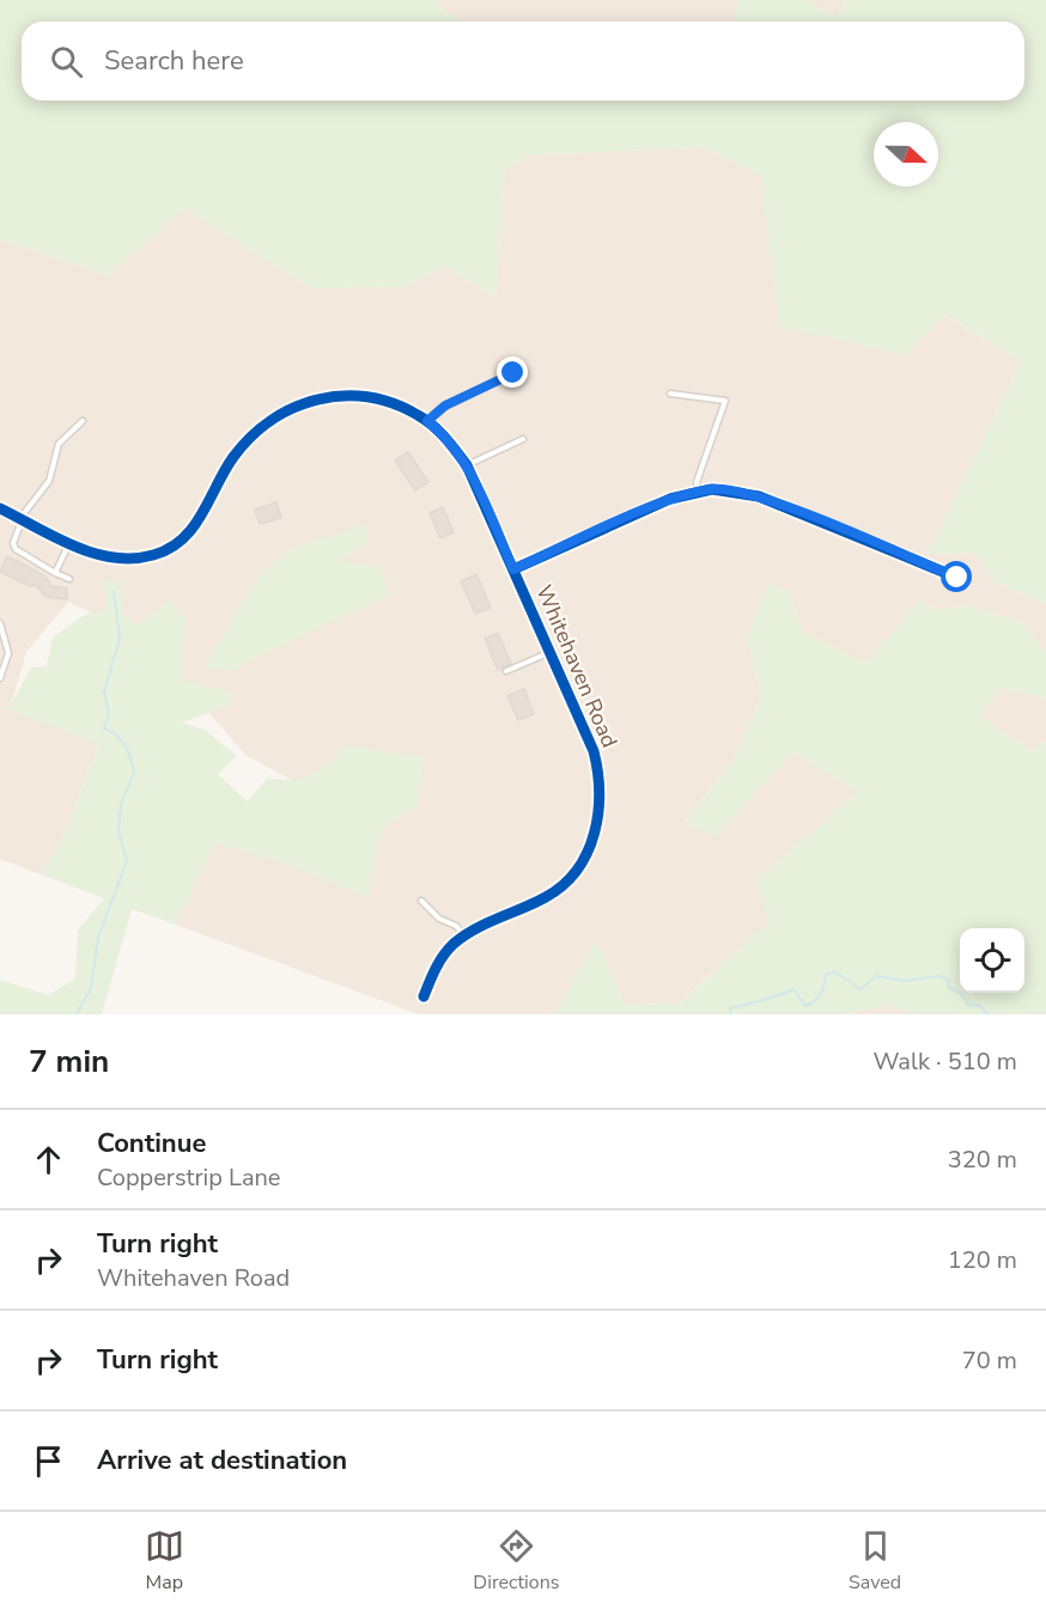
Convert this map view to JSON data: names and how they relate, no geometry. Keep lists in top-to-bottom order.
{
  "streets": {
    "street": ["Whitehaven Road"]
  },
  "north": "right",
  "page": {
    "search": "Search here",
    "heading": ["7 min", "Walk · 510 m"],
    "list": [
      ["Continue", "Copperstrip Lane", "320 m"],
      ["Turn right", "Whitehaven Road", "120 m"],
      ["Turn right", "70 m"],
      "Arrive at destination"
    ],
    "nav": ["Map", "Directions", "Saved"]
  }
}
